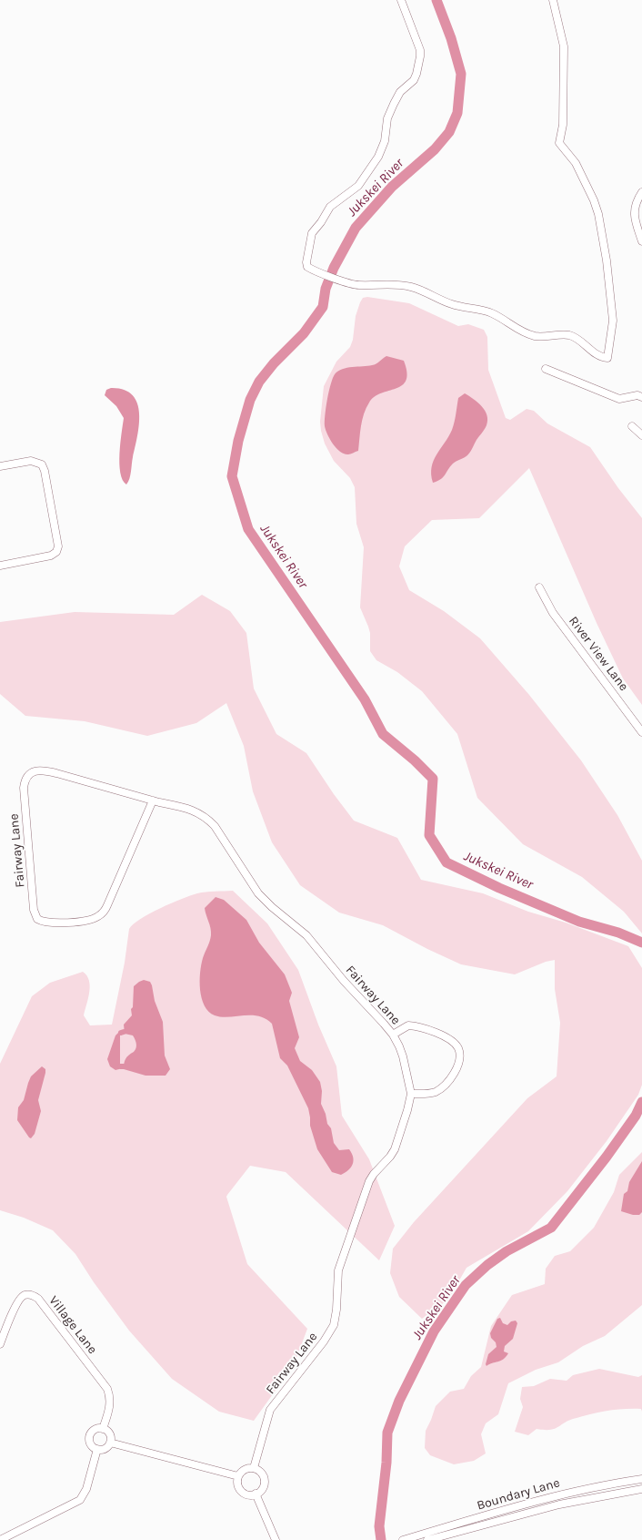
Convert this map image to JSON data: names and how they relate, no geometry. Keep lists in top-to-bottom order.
{
  "streets": {
    "street": [
      "River View Lane",
      "Fairway Lane",
      "Village Lane",
      "Boundary Lane"
    ]
  },
  "water": ["Jukskei River"]
}
